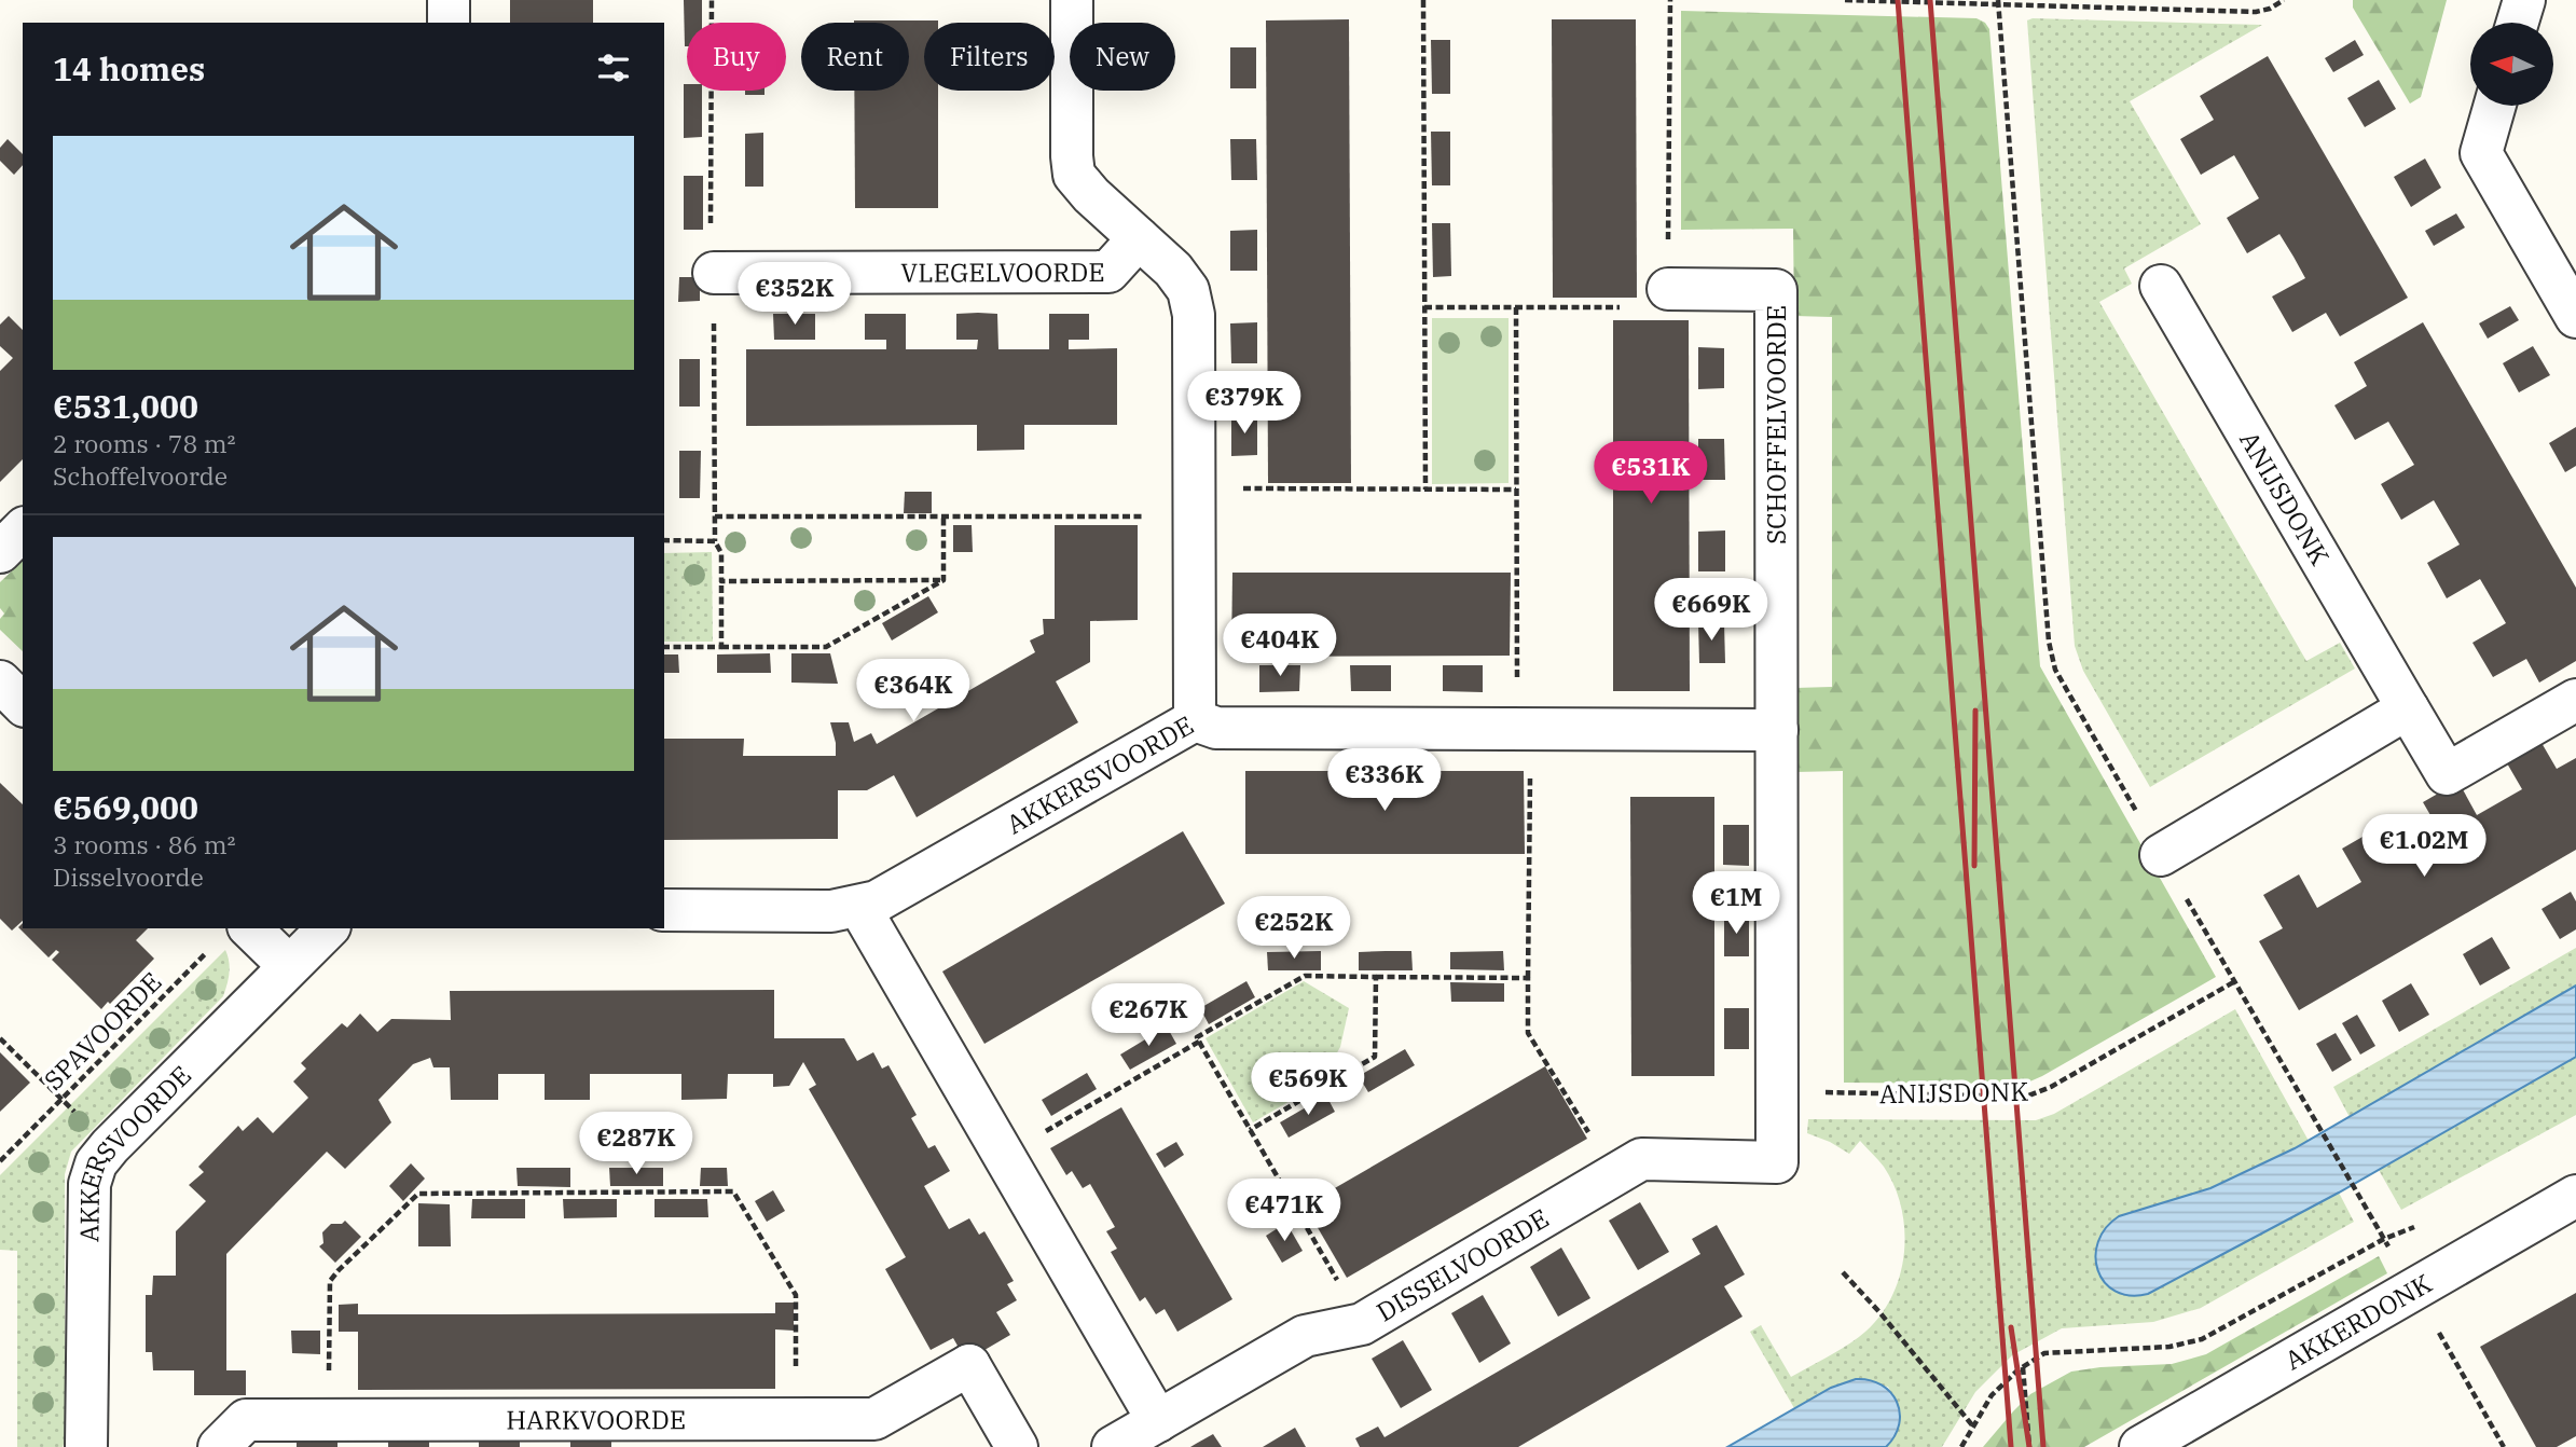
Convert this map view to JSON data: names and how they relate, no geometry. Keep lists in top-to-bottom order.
{
  "streets": {
    "street": [
      "VLEGELVOORDE",
      "SCHOFFELVOORDE",
      "ANIJSDONK",
      "AKKERSVOORDE",
      "DISSELVOORDE",
      "AKKERDONK",
      "HARKVOORDE"
    ],
    "path": ["SPAVOORDE"]
  },
  "crossings": [
    ["VLEGELVOORDE", "AKKERSVOORDE"],
    ["SCHOFFELVOORDE", "ANIJSDONK"],
    ["SCHOFFELVOORDE", "DISSELVOORDE"]
  ],
  "north": "left",
  "page": {
    "chip": [
      "Buy",
      "Rent",
      "Filters",
      "New"
    ],
    "heading": "14 homes",
    "list": [
      {
        "name": "€531,000",
        "note": "2 rooms · 78 m² · Schoffelvoorde"
      },
      {
        "name": "€569,000",
        "note": "3 rooms · 86 m² · Disselvoorde"
      }
    ],
    "price": [
      "€352K",
      "€379K",
      "€531K",
      "€669K",
      "€404K",
      "€364K",
      "€336K",
      "€1.02M",
      "€1M",
      "€252K",
      "€267K",
      "€569K",
      "€287K",
      "€471K"
    ]
  }
}
